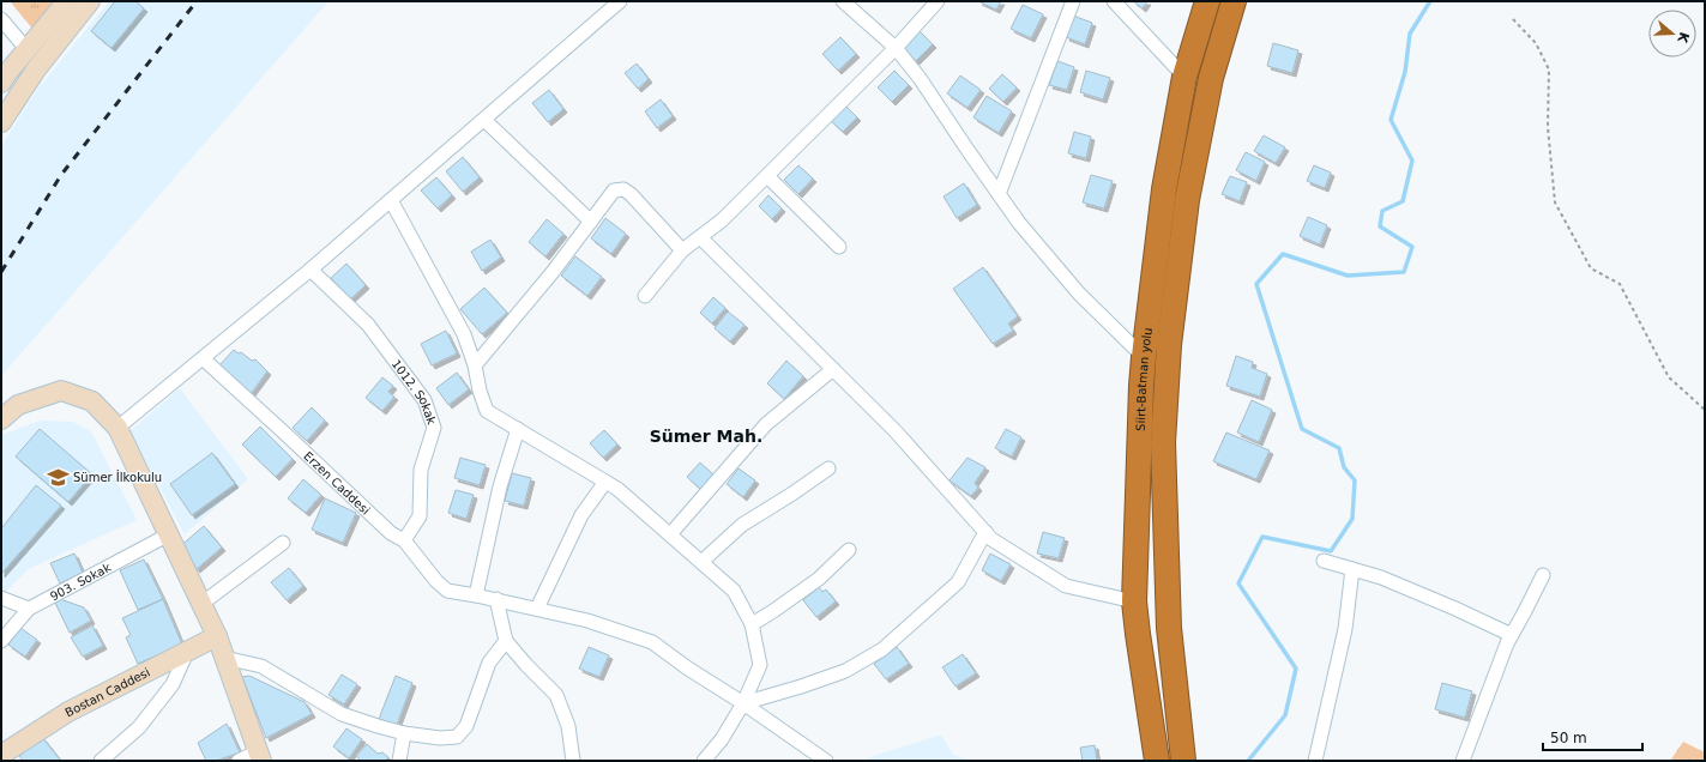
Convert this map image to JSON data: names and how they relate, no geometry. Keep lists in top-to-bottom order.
{
  "streets": {
    "highway": ["Siirt-Batman yolu"],
    "main road": ["Bostan Caddesi"],
    "street": ["1012. Sokak", "Erzen Caddesi", "903. Sokak"]
  },
  "crossings": [
    ["1012. Sokak", "Erzen Caddesi"]
  ],
  "districts": ["Sümer Mah."],
  "places": {
    "school or university": ["Sümer İlkokulu"]
  },
  "scale_bar": "50 m",
  "north": "right"
}
